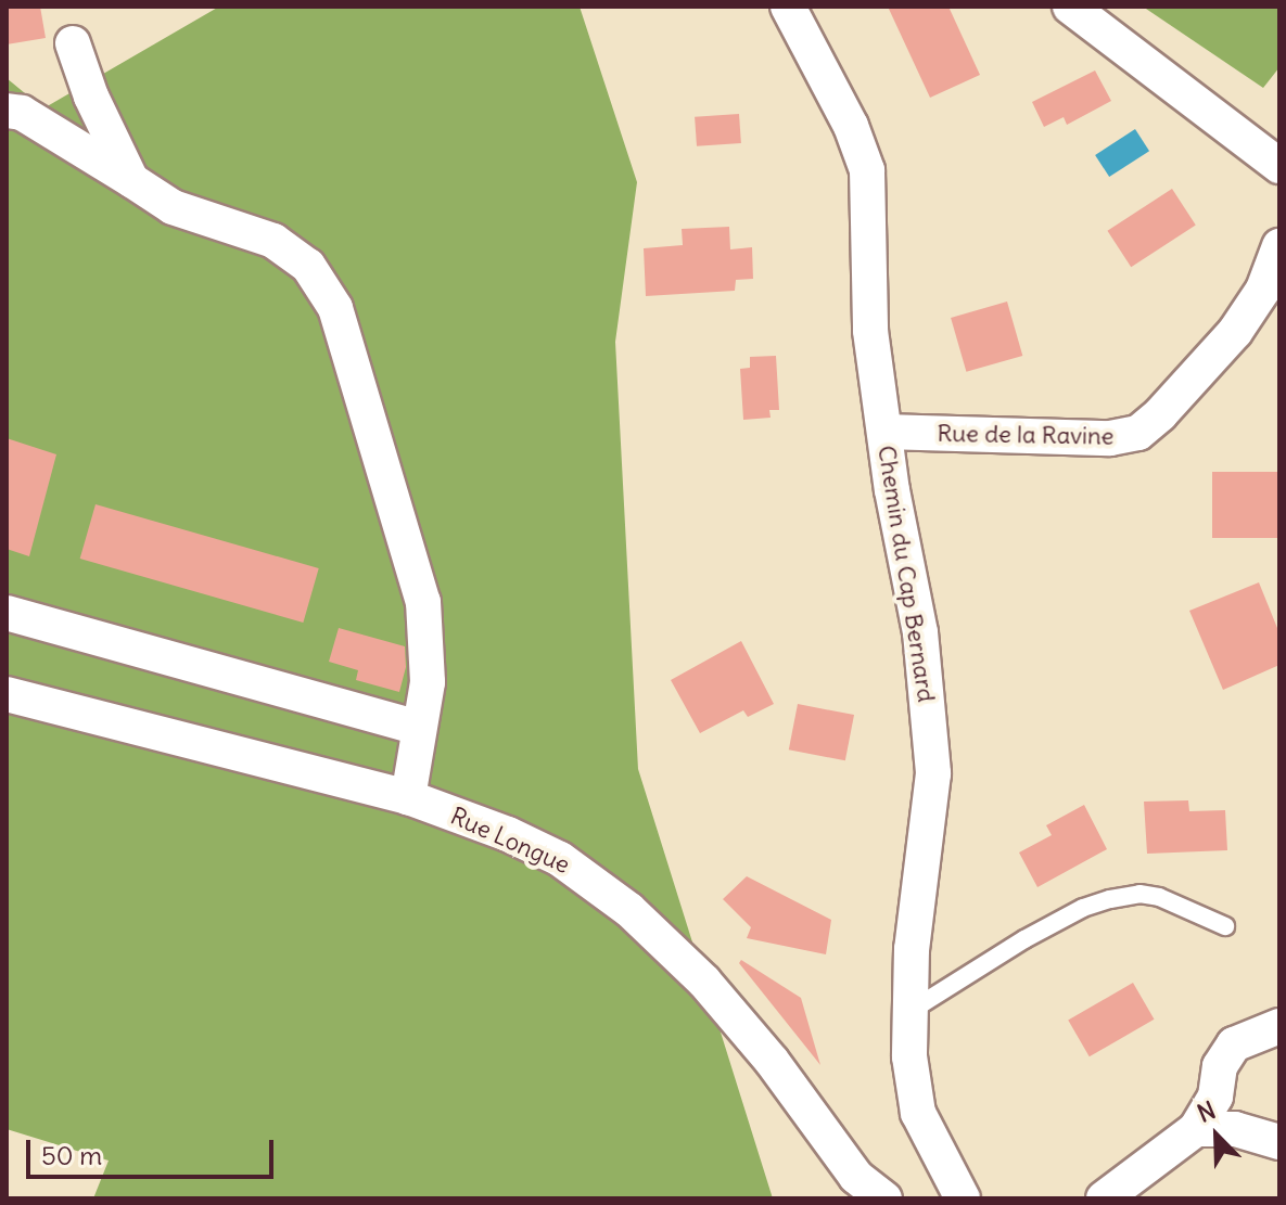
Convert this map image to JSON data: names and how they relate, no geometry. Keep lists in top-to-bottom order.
{
  "streets": {
    "street": ["Rue de la Ravine", "Chemin du Cap Bernard", "Rue Longue"]
  },
  "crossings": [
    ["Rue de la Ravine", "Chemin du Cap Bernard"]
  ],
  "scale_bar": "50 m",
  "north": "top left"
}
